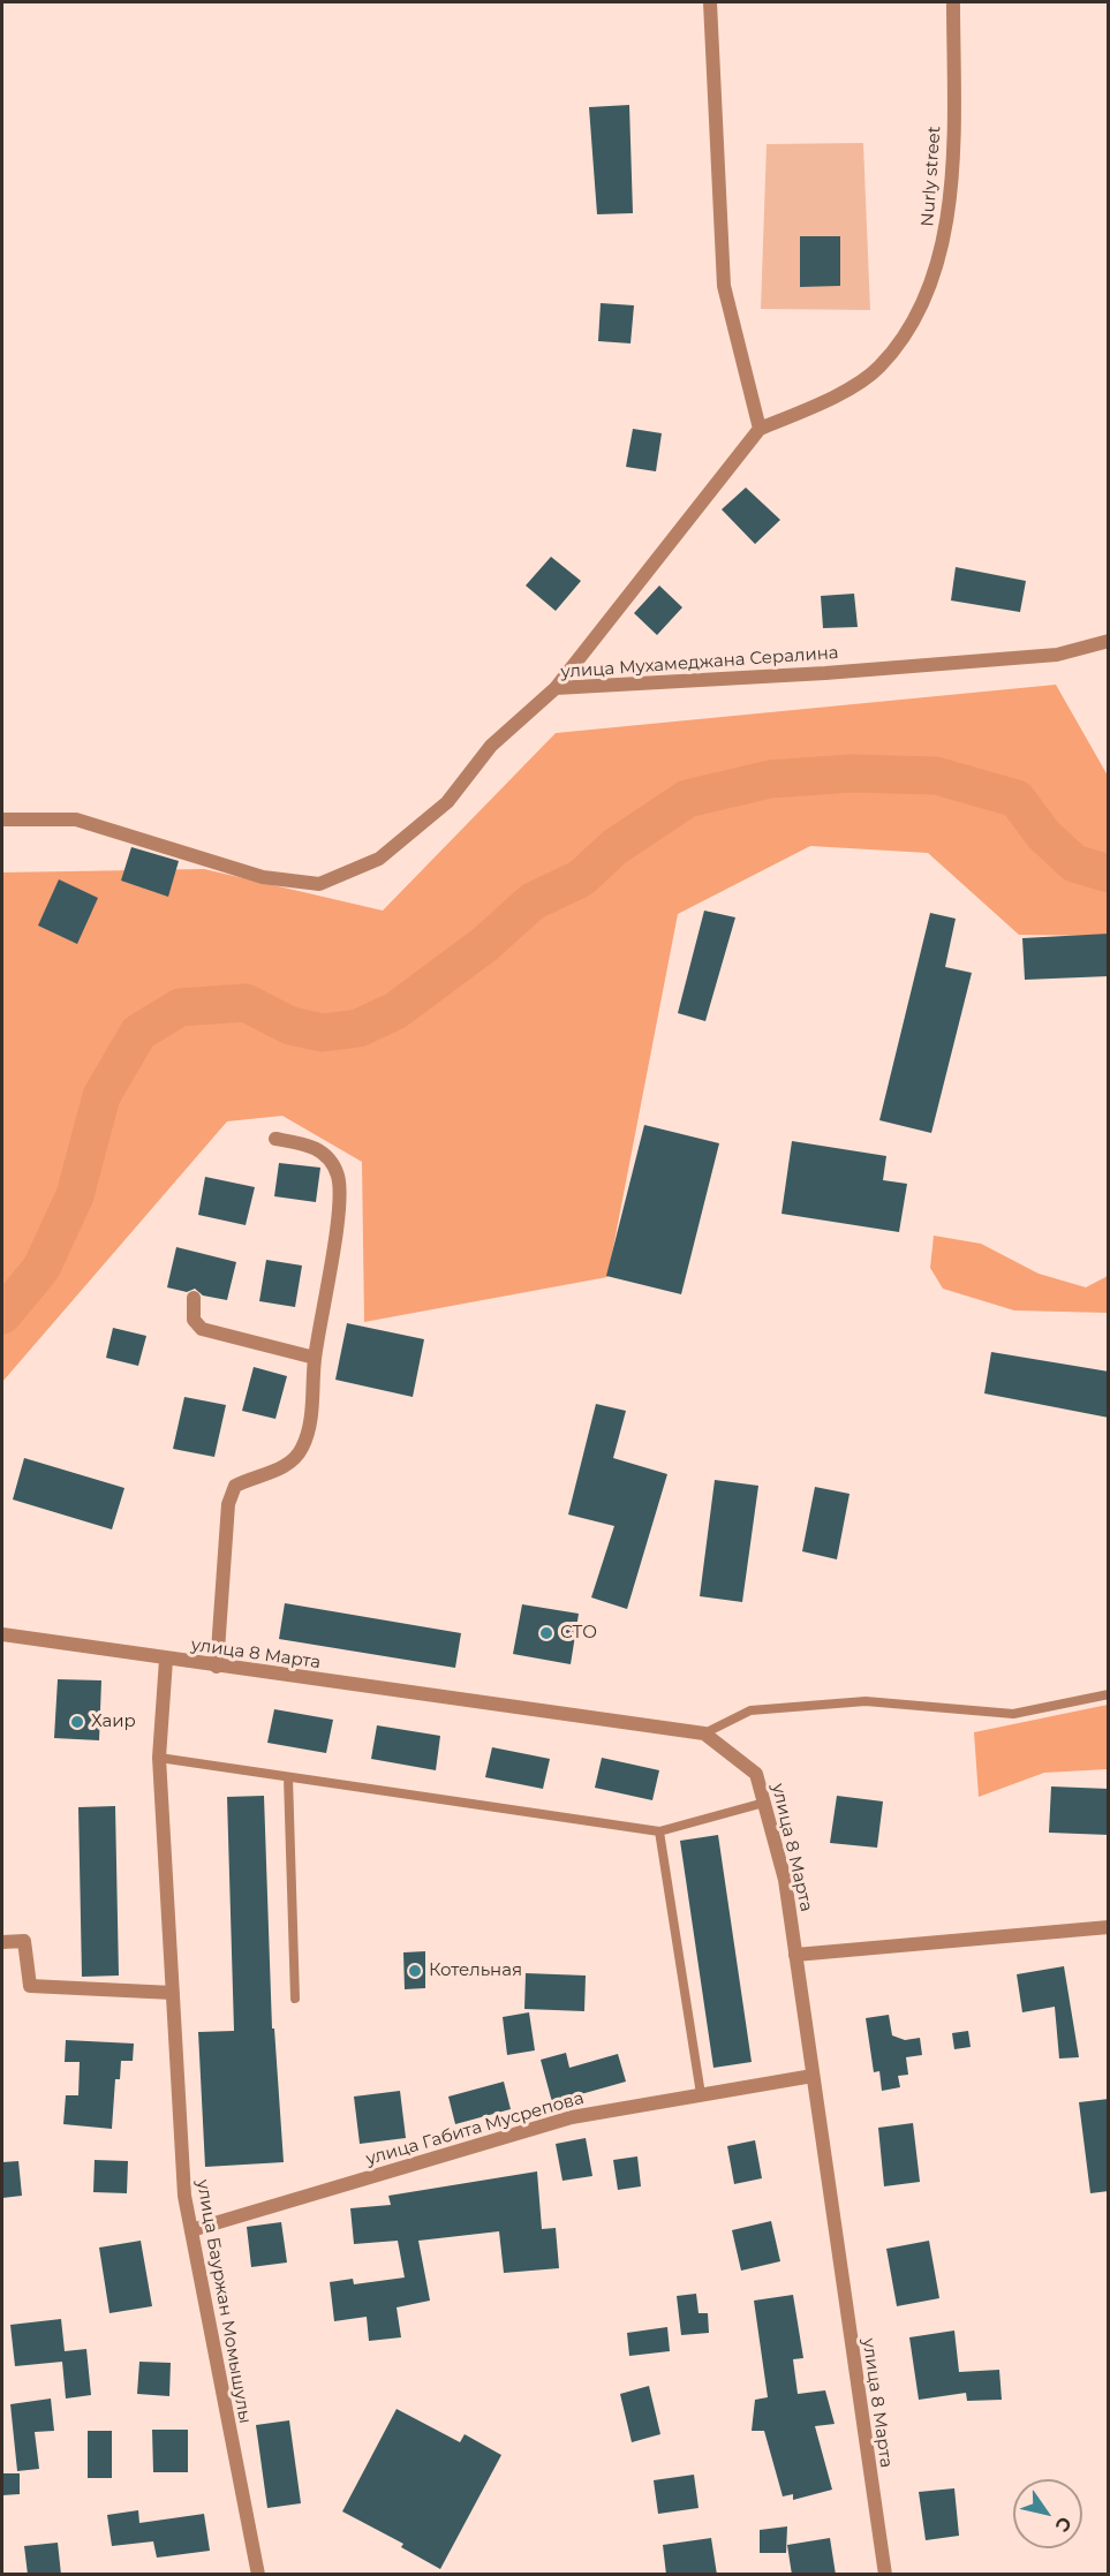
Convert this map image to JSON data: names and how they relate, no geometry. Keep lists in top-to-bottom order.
{
  "streets": {
    "street": [
      "Nurly street",
      "улица Мухамеджана Сералина",
      "улица 8 Марта",
      "улица Габита Мусрепова",
      "улица Бауржан Момышулы"
    ]
  },
  "crossings": [
    ["Nurly street", "улица Мухамеджана Сералина"],
    ["улица 8 Марта", "улица Габита Мусрепова"],
    ["улица 8 Марта", "улица Бауржан Момышулы"],
    ["улица Габита Мусрепова", "улица Бауржан Момышулы"]
  ],
  "places": ["СТО", "Хаир", "Котельная"],
  "north": "bottom right"
}
